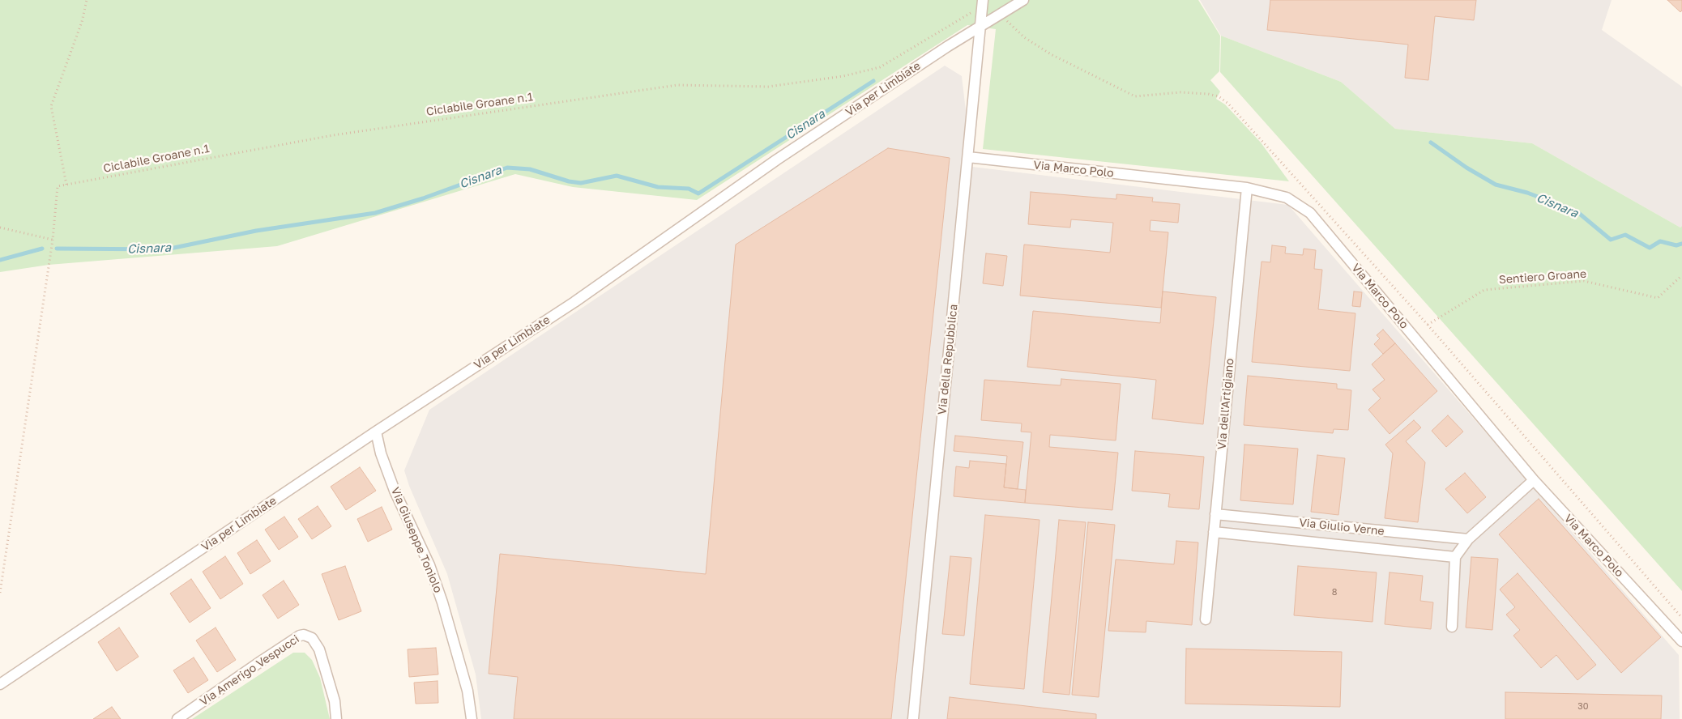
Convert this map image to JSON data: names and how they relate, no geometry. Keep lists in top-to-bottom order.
{
  "streets": {
    "street": [
      "Via per Limbiate",
      "Via Marco Polo",
      "Via della Repubblica",
      "Via dell'Artigiano",
      "Via Giulio Verne",
      "Via Giuseppe Toniolo",
      "Via Amerigo Vespucci"
    ],
    "path": ["Ciclabile Groane n.1", "Sentiero Groane"]
  },
  "crossings": [
    ["Via per Limbiate", "Via della Repubblica"],
    ["Via per Limbiate", "Via Giuseppe Toniolo"],
    ["Ciclabile Groane n.1", "Via della Repubblica"],
    ["Via Marco Polo", "Via della Repubblica"],
    ["Via Marco Polo", "Via dell'Artigiano"],
    ["Via dell'Artigiano", "Via Giulio Verne"]
  ],
  "water": ["Cisnara"],
  "house_numbers": ["8", "30"]
}
